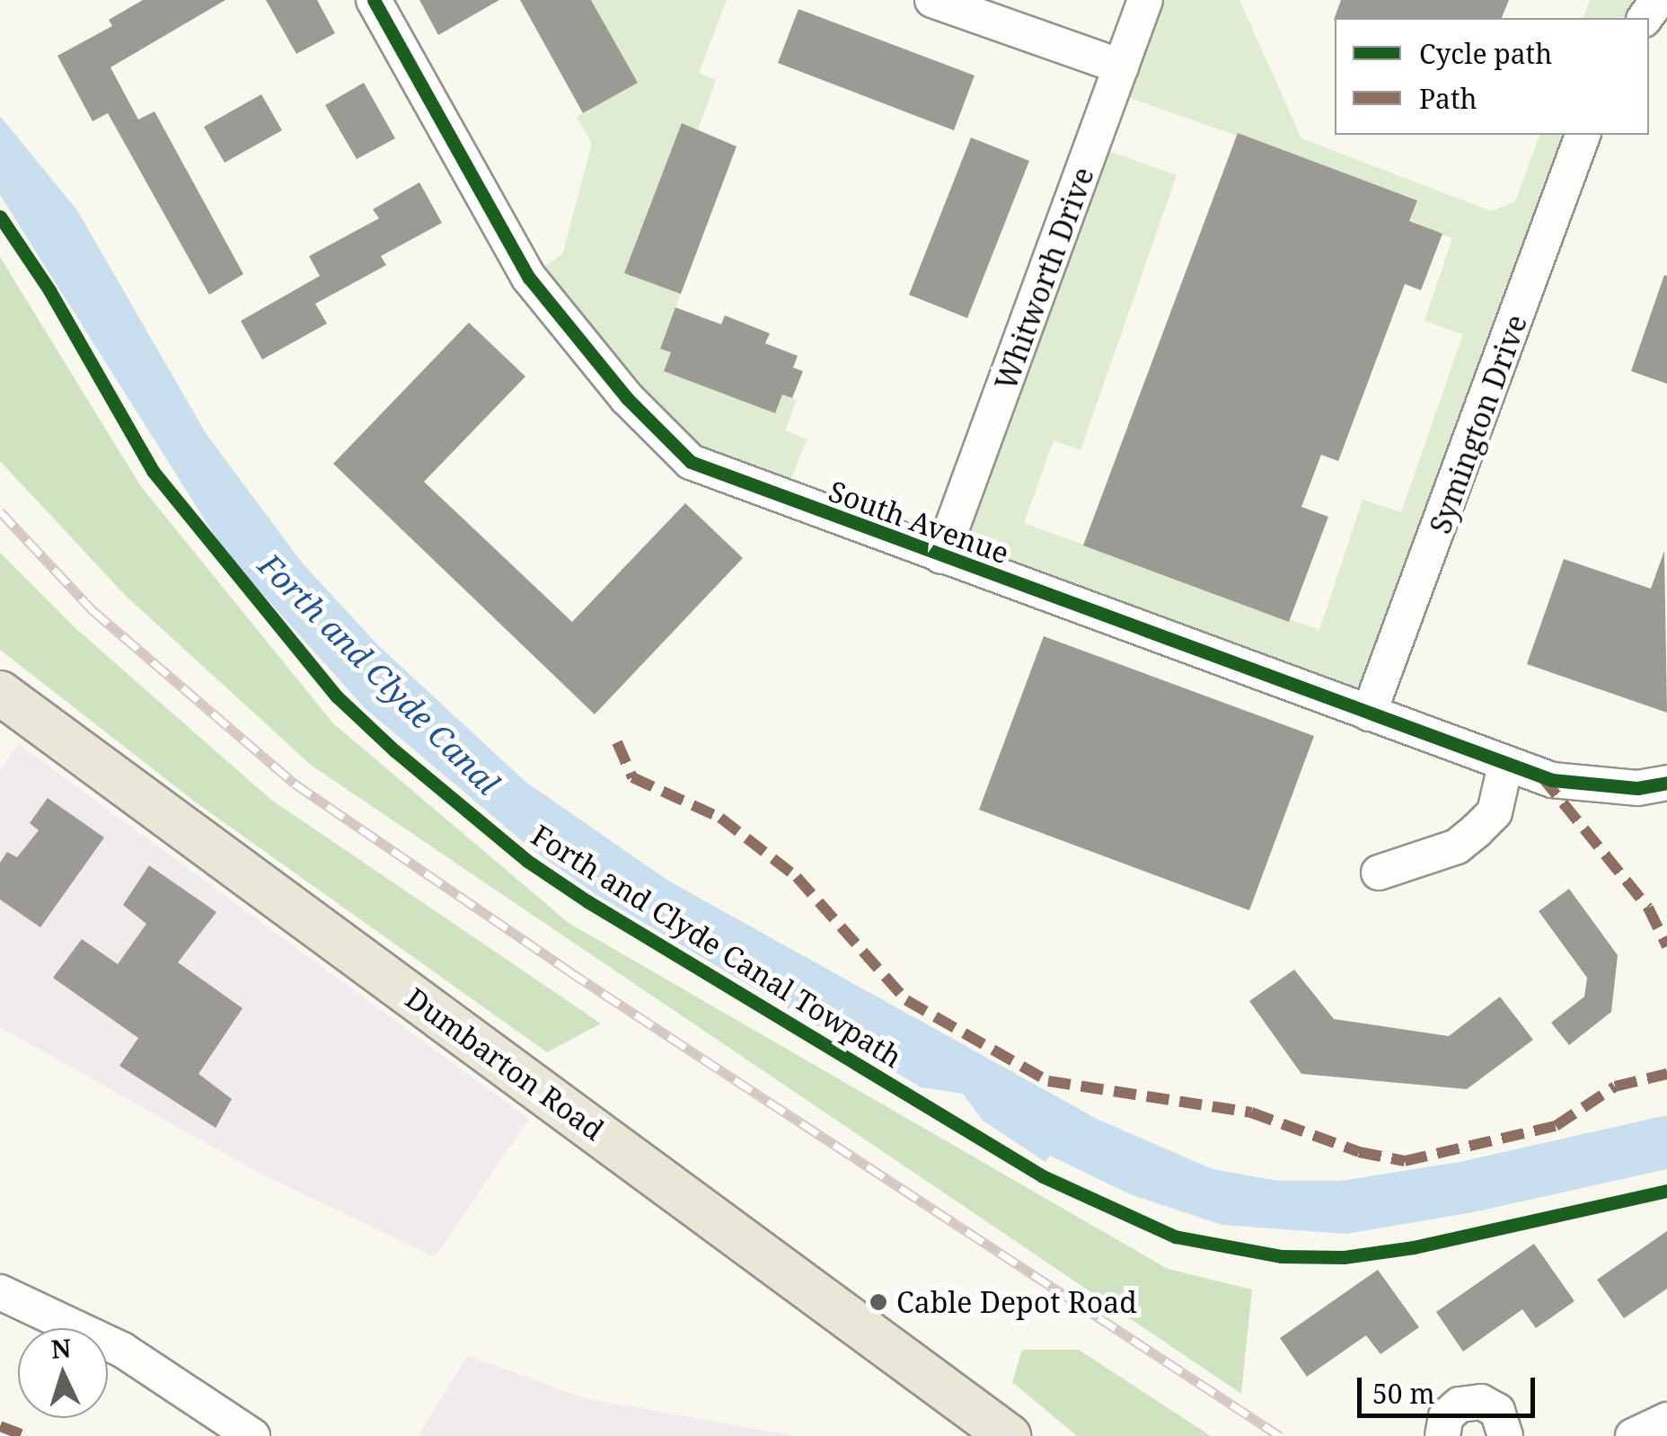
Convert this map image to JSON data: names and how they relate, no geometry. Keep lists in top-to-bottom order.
{
  "streets": {
    "main road": ["Dumbarton Road"],
    "street": ["Whitworth Drive", "Symington Drive", "South Avenue"],
    "cycle path": ["Forth and Clyde Canal Towpath"]
  },
  "crossings": [
    ["Whitworth Drive", "South Avenue"],
    ["Symington Drive", "South Avenue"]
  ],
  "water": ["Forth and Clyde Canal"],
  "places": ["Cable Depot Road"],
  "legend": ["Cycle path", "Path"],
  "scale_bar": "50 m",
  "north": "top"
}
